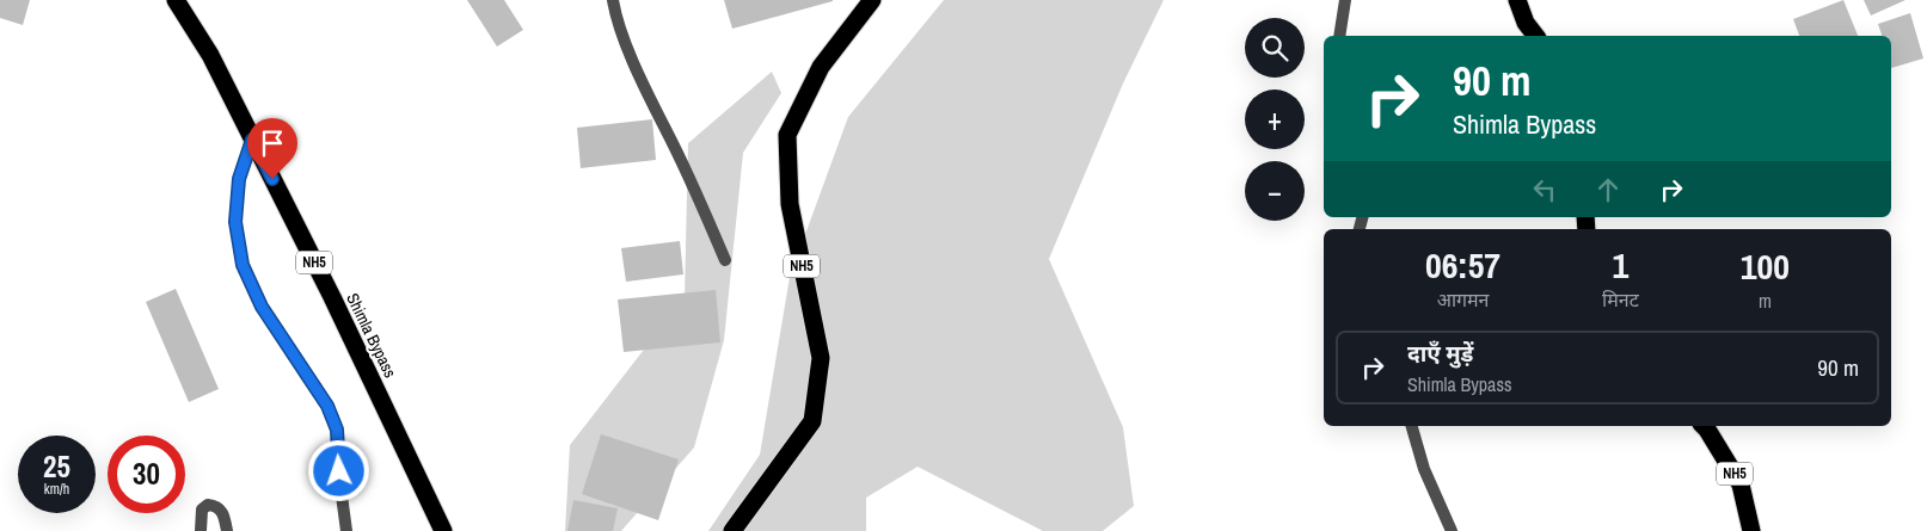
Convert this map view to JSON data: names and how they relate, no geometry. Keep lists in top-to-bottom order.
{
  "streets": {
    "highway": ["NH5", "Shimla Bypass"]
  },
  "page": {
    "map_buttons": ["+", "−"],
    "turn": ["90 m", "Shimla Bypass"],
    "eta": [
      "06:57",
      "आगमन",
      "1",
      "मिनट",
      "100",
      "m"
    ],
    "list": [
      {
        "name": "दाएँ मुड़ें",
        "note": "Shimla Bypass",
        "value": "90 m"
      }
    ],
    "speed": "25 km/h",
    "limit": "30"
  }
}
